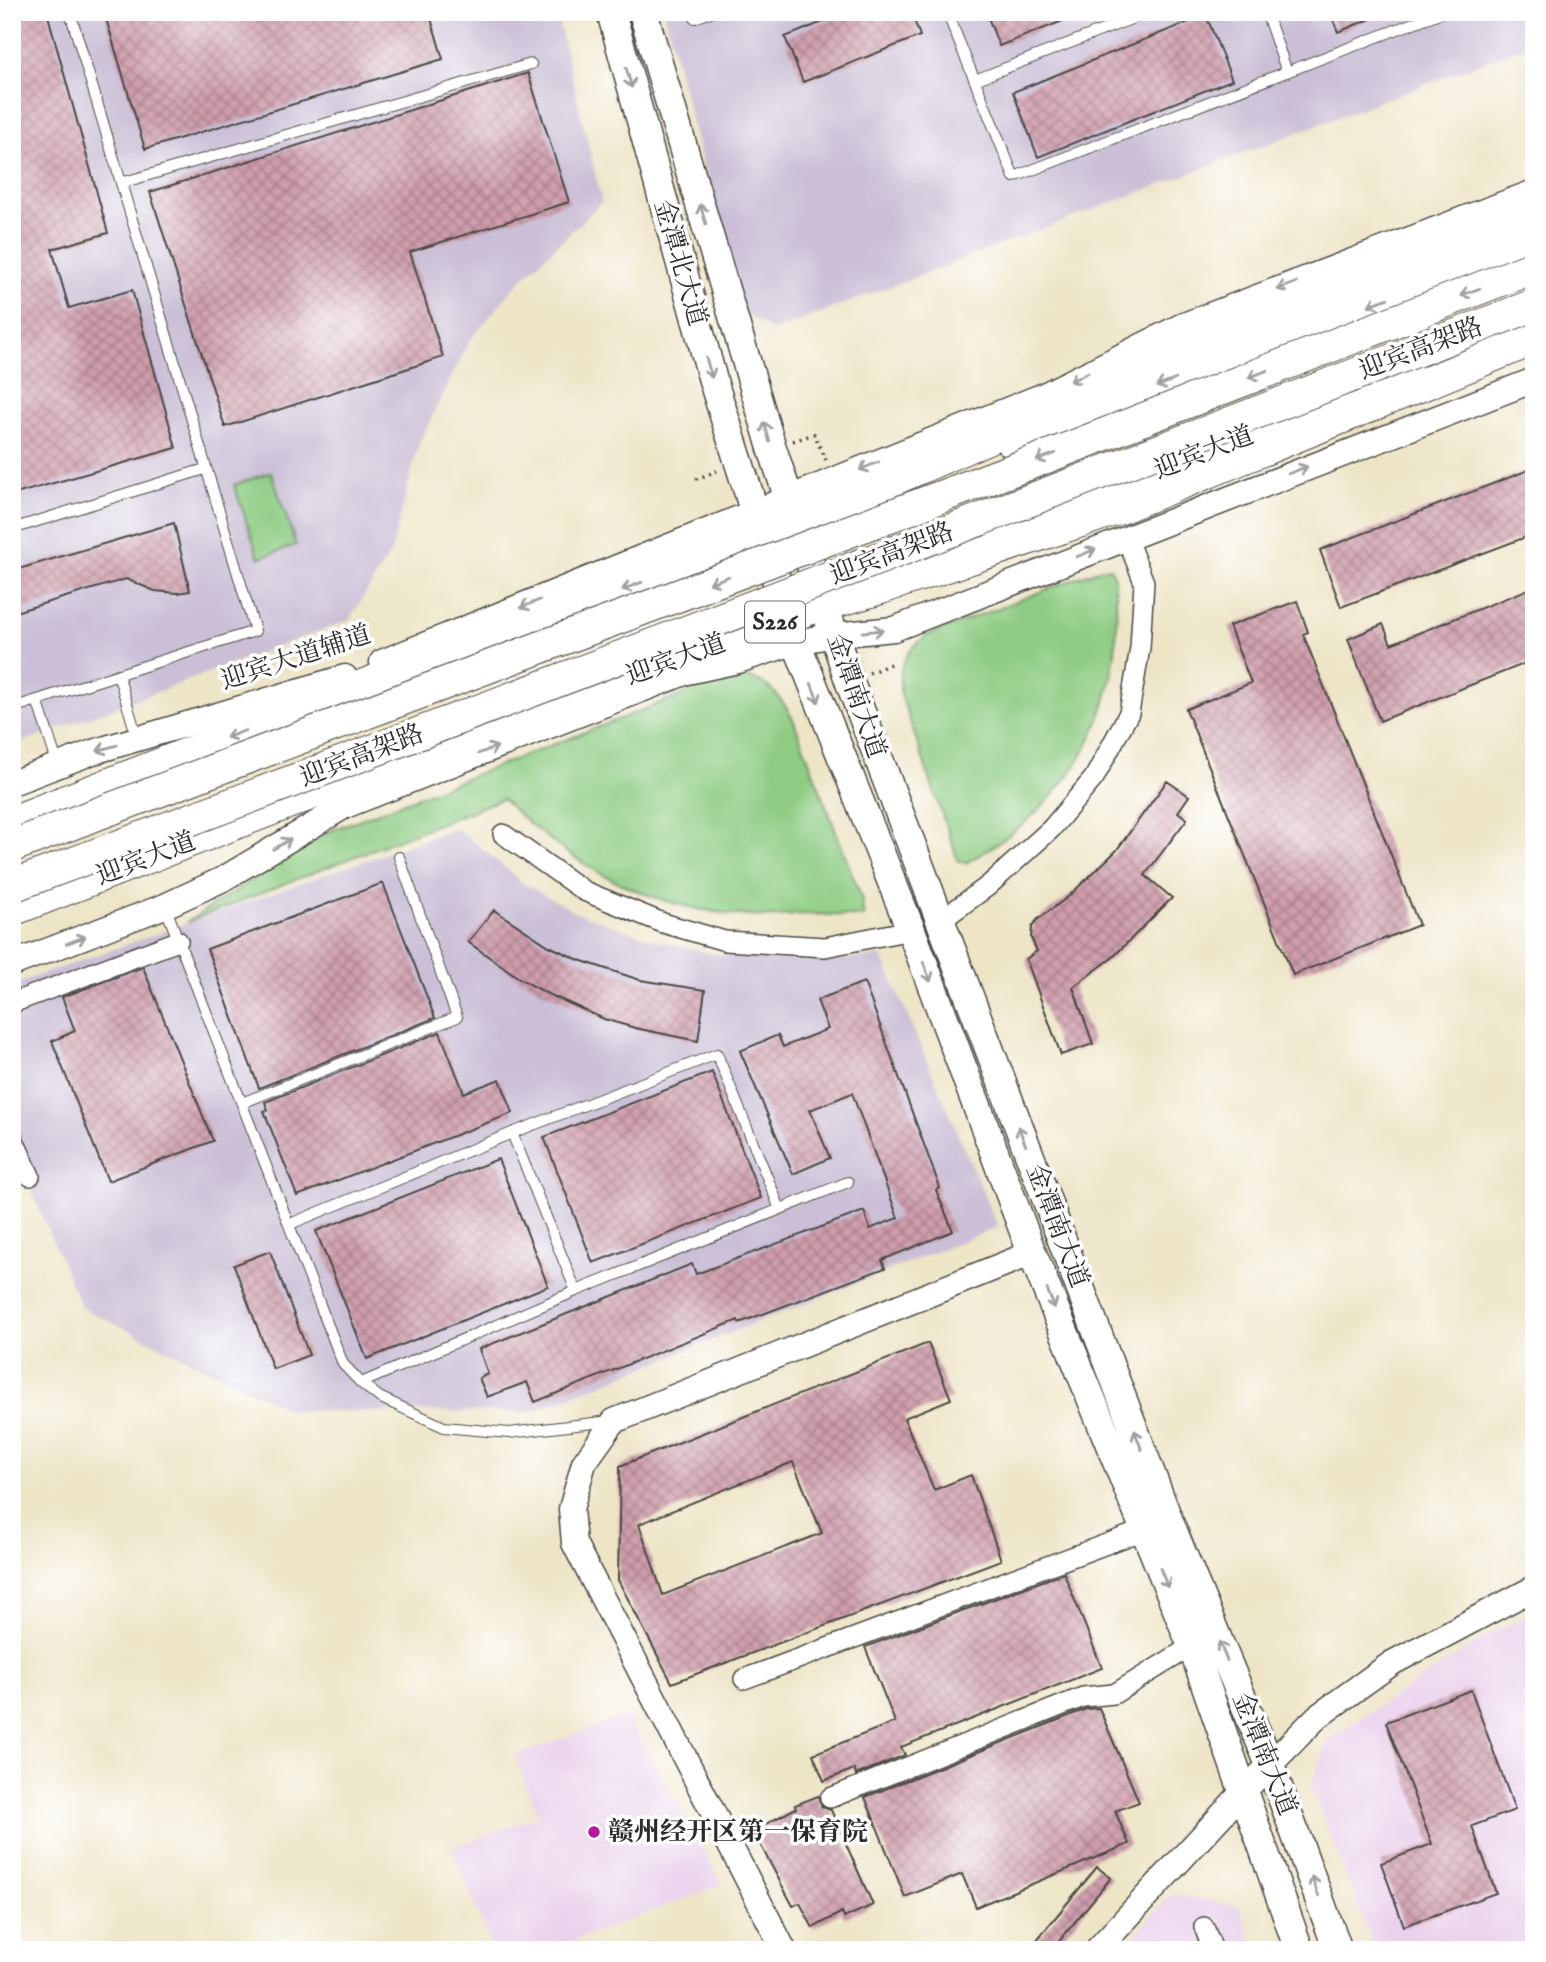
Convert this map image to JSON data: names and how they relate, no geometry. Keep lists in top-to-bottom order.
{
  "streets": {
    "highway": ["迎宾高架路"],
    "main road": [
      "金潭北大道",
      "迎宾大道",
      "S226",
      "金潭南大道"
    ],
    "street": ["迎宾大道辅道"]
  },
  "crossings": [
    ["金潭北大道", "迎宾大道辅道"],
    ["金潭北大道", "金潭南大道"],
    ["迎宾大道", "金潭南大道"],
    ["迎宾大道辅道", "金潭南大道"]
  ],
  "places": ["赣州经开区第一保育院"]
}
